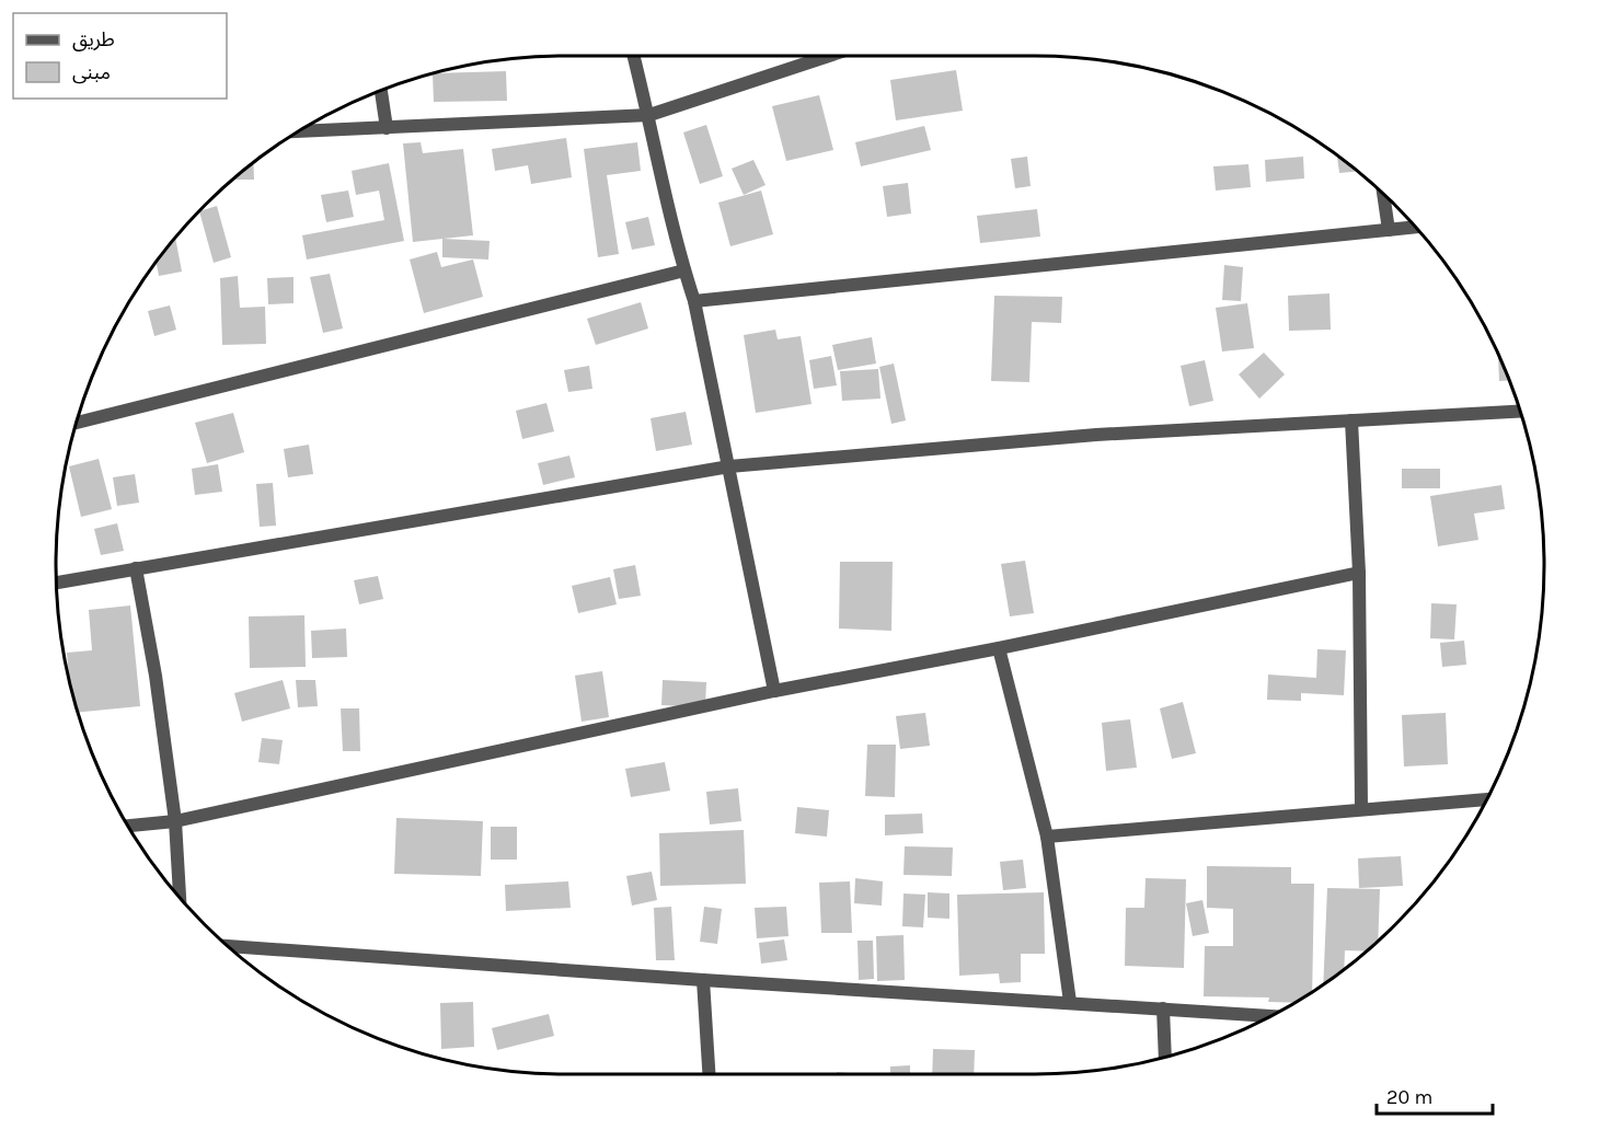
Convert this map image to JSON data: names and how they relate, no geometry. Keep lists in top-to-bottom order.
{
  "legend": ["طريق", "مبنى"],
  "scale_bar": "20 m"
}
